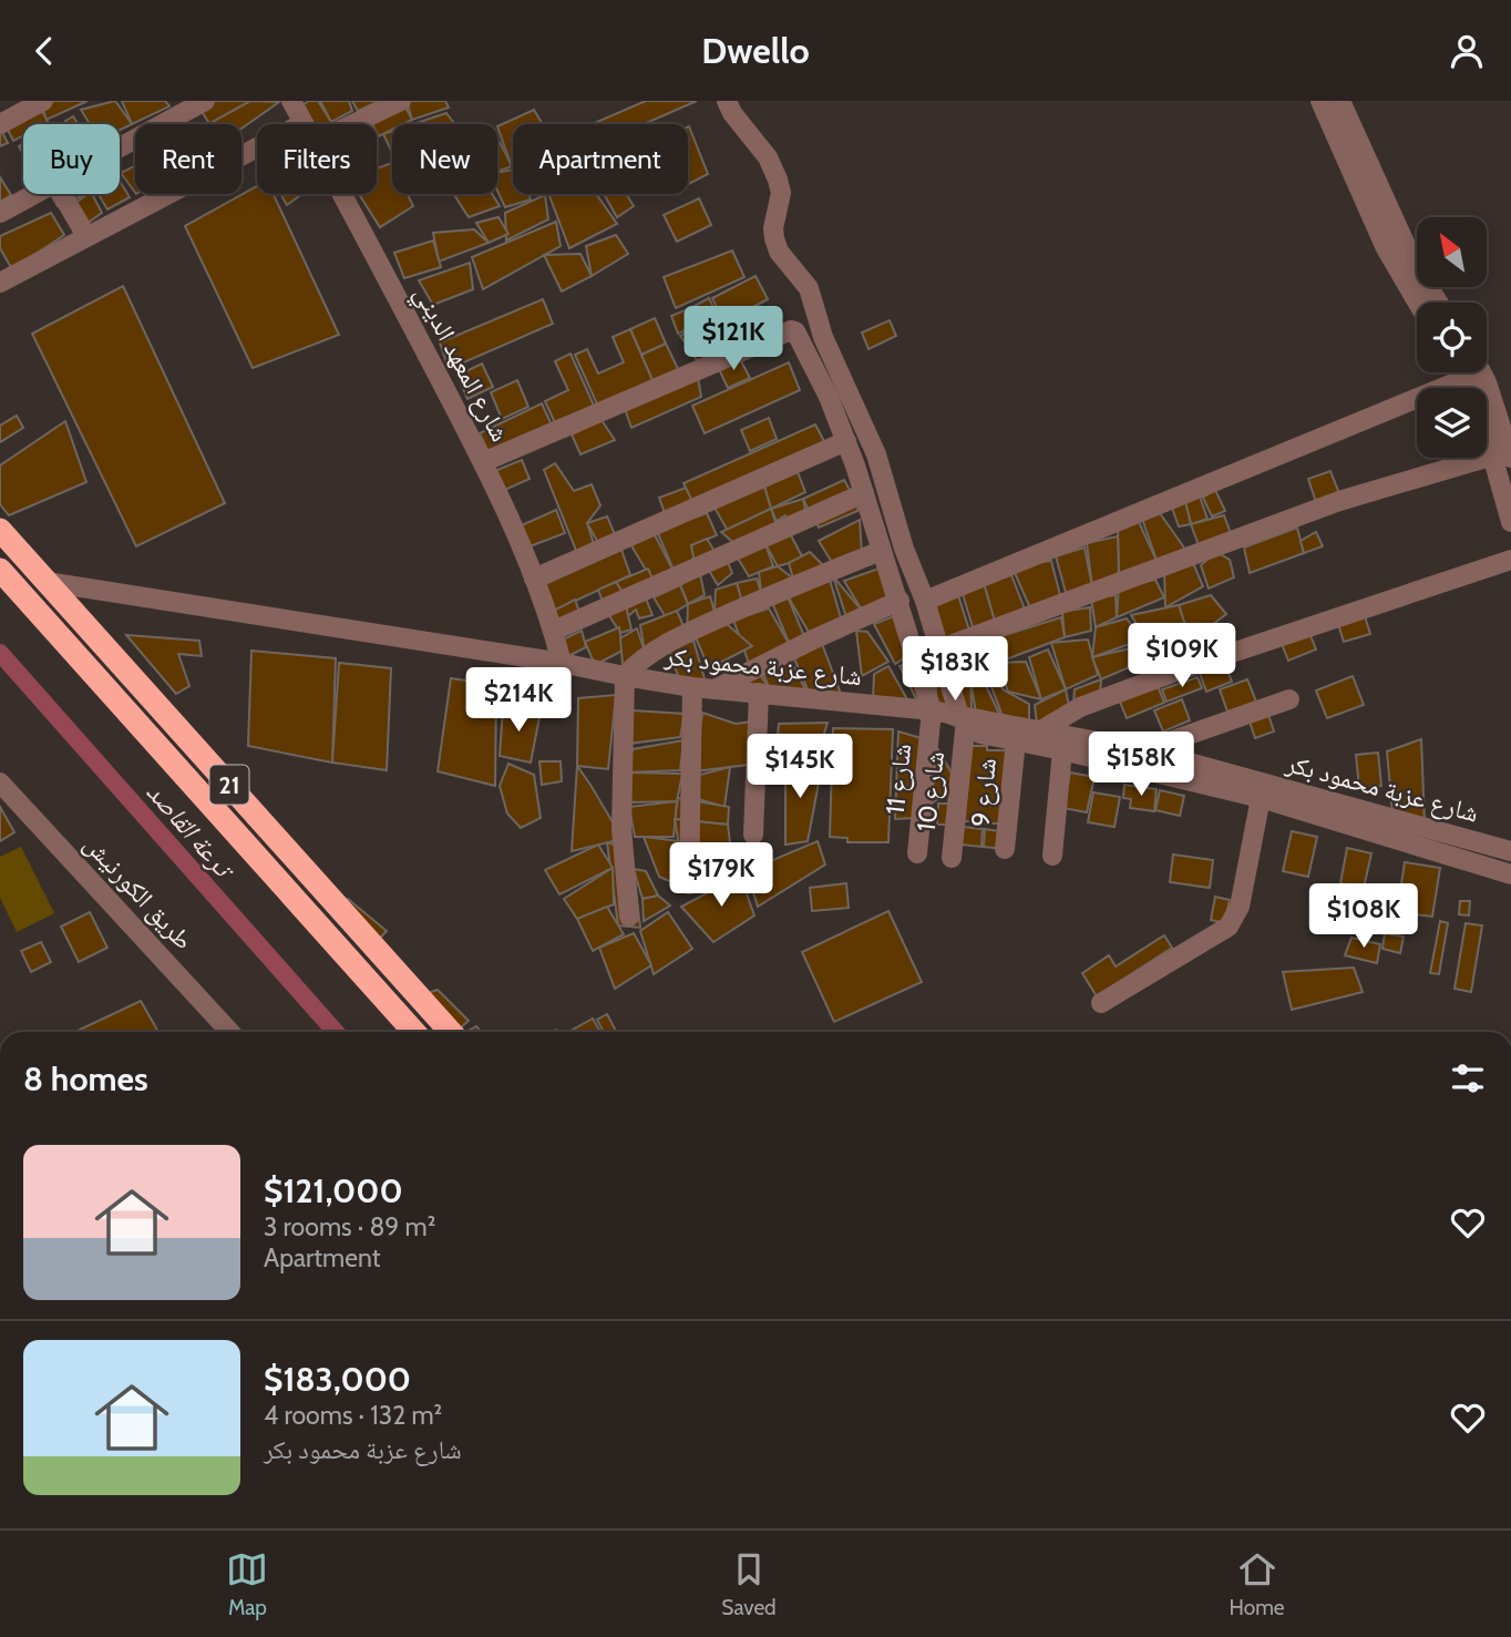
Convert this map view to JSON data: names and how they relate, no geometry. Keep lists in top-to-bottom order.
{
  "streets": {
    "highway": ["21"],
    "street": [
      "شارع المعهد الديني",
      "شارع عزبة محمود بكر",
      "شارع 11",
      "شارع 10",
      "شارع 9",
      "طريق الكورنيش"
    ]
  },
  "crossings": [
    ["شارع المعهد الديني", "شارع عزبة محمود بكر"],
    ["شارع عزبة محمود بكر", "شارع 11"],
    ["شارع عزبة محمود بكر", "21"],
    ["شارع عزبة محمود بكر", "شارع 10"],
    ["شارع عزبة محمود بكر", "شارع 9"]
  ],
  "water": ["ترعة القاصد"],
  "north": "top left",
  "page": {
    "header": "Dwello",
    "chip": [
      "Buy",
      "Rent",
      "Filters",
      "New",
      "Apartment"
    ],
    "price": [
      "$121K",
      "$109K",
      "$183K",
      "$214K",
      "$158K",
      "$145K",
      "$179K",
      "$108K"
    ],
    "heading": "8 homes",
    "list": [
      {
        "name": "$121,000",
        "note": "3 rooms · 89 m² · Apartment"
      },
      {
        "name": "$183,000",
        "note": "4 rooms · 132 m² · شارع عزبة محمود بكر"
      }
    ],
    "tabs": ["Map", "Saved", "Home"]
  }
}
